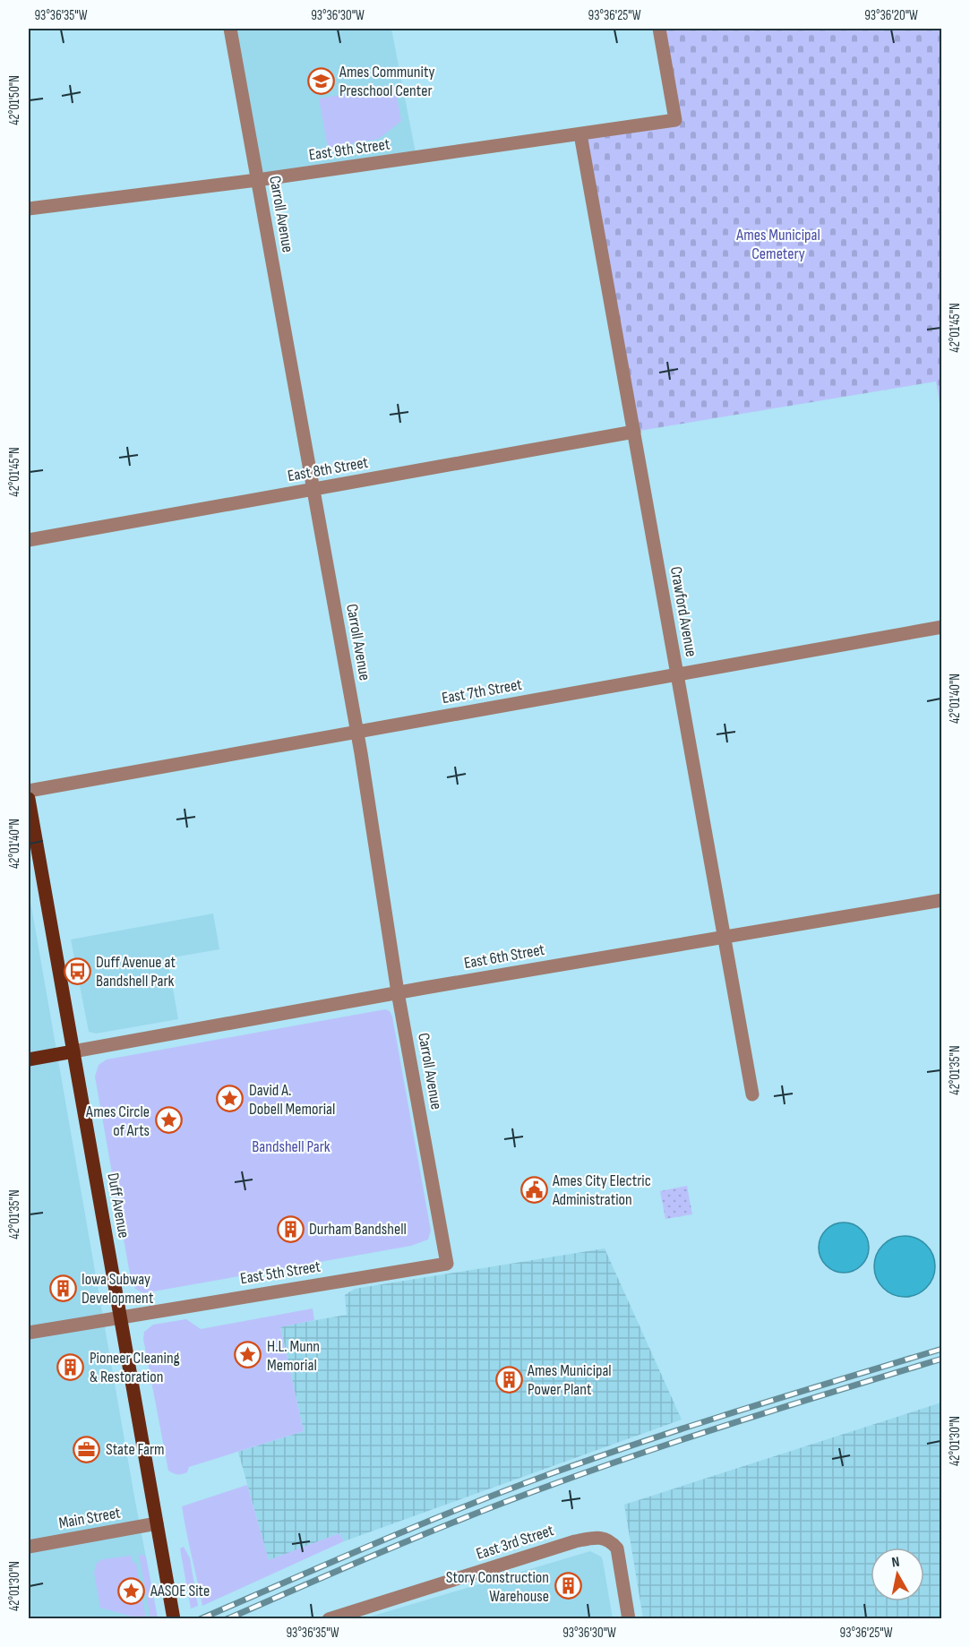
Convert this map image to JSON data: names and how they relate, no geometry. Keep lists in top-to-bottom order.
{
  "streets": {
    "main road": ["Duff Avenue"],
    "street": [
      "East 9th Street",
      "Carroll Avenue",
      "East 8th Street",
      "Crawford Avenue",
      "East 7th Street",
      "East 6th Street",
      "East 5th Street",
      "Main Street",
      "East 3rd Street"
    ]
  },
  "crossings": [
    ["East 9th Street", "Carroll Avenue"],
    ["East 9th Street", "Crawford Avenue"],
    ["Carroll Avenue", "East 8th Street"],
    ["Carroll Avenue", "East 7th Street"],
    ["Carroll Avenue", "East 6th Street"],
    ["Carroll Avenue", "East 5th Street"],
    ["East 8th Street", "Crawford Avenue"],
    ["Crawford Avenue", "East 7th Street"],
    ["Crawford Avenue", "East 6th Street"],
    ["East 6th Street", "Duff Avenue"],
    ["Duff Avenue", "East 5th Street"],
    ["Duff Avenue", "Main Street"]
  ],
  "parks": ["Ames Municipal Cemetery", "Bandshell Park"],
  "places": {
    "school or university": ["Ames Community Preschool Center"],
    "bus stop": ["Duff Avenue at Bandshell Park"],
    "place": [
      "David A. Dobell Memorial",
      "Ames Circle of Arts",
      "H.L. Munn Memorial",
      "AASOE Site"
    ],
    "public building": ["Ames City Electric Administration"],
    "building": [
      "Durham Bandshell",
      "Iowa Subway Development",
      "Pioneer Cleaning & Restoration",
      "Ames Municipal Power Plant",
      "Story Construction Warehouse"
    ],
    "office": ["State Farm"]
  },
  "north": "top",
  "coordinates": [
    "93°36'35\"W",
    "93°36'30\"W",
    "93°36'25\"W",
    "93°36'20\"W",
    "42°01'50\"N",
    "42°01'45\"N",
    "42°01'40\"N",
    "42°01'35\"N",
    "42°01'30\"N"
  ]
}
